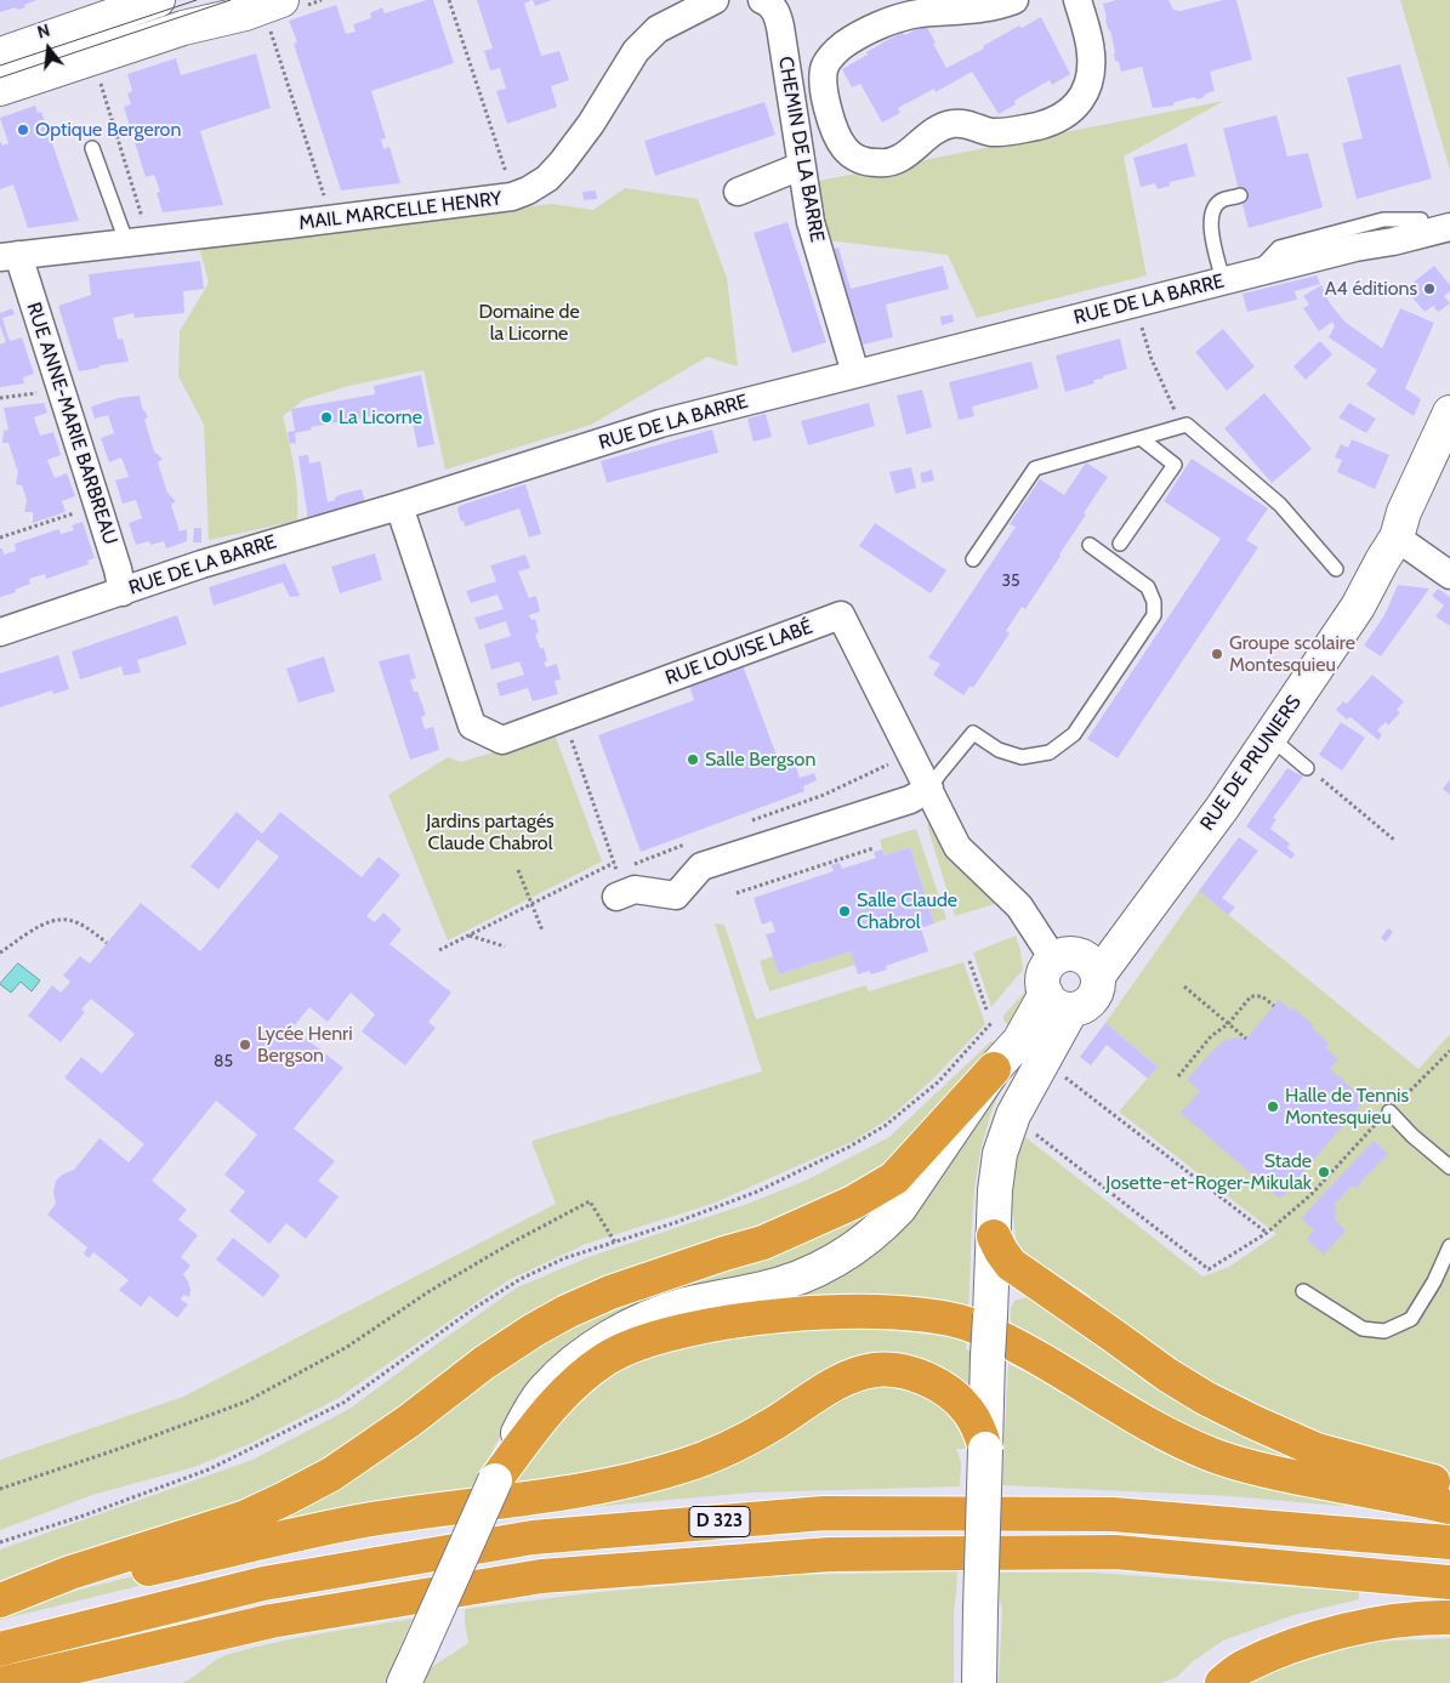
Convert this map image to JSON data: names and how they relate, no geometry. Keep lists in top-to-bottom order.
{
  "streets": {
    "highway": ["D 323"],
    "street": [
      "CHEMIN DE LA BARRE",
      "MAIL MARCELLE HENRY",
      "RUE DE LA BARRE",
      "RUE ANNE-MARIE BARBREAU",
      "RUE LOUISE LABÉ",
      "RUE DE PRUNIERS"
    ]
  },
  "crossings": [
    ["CHEMIN DE LA BARRE", "RUE DE LA BARRE"],
    ["MAIL MARCELLE HENRY", "RUE ANNE-MARIE BARBREAU"],
    ["RUE DE LA BARRE", "RUE ANNE-MARIE BARBREAU"],
    ["RUE DE LA BARRE", "RUE LOUISE LABÉ"],
    ["RUE LOUISE LABÉ", "RUE DE PRUNIERS"]
  ],
  "parks": ["Domaine de la Licorne", "Jardins partagés Claude Chabrol"],
  "places": [
    "Optique Bergeron",
    "A4 éditions",
    "La Licorne",
    "Groupe scolaire Montesquieu",
    "Salle Bergson",
    "Salle Claude Chabrol",
    "Lycée Henri Bergson",
    "Halle de Tennis Montesquieu",
    "Stade Josette-et-Roger-Mikulak"
  ],
  "house_numbers": ["35", "85"],
  "north": "top"
}
